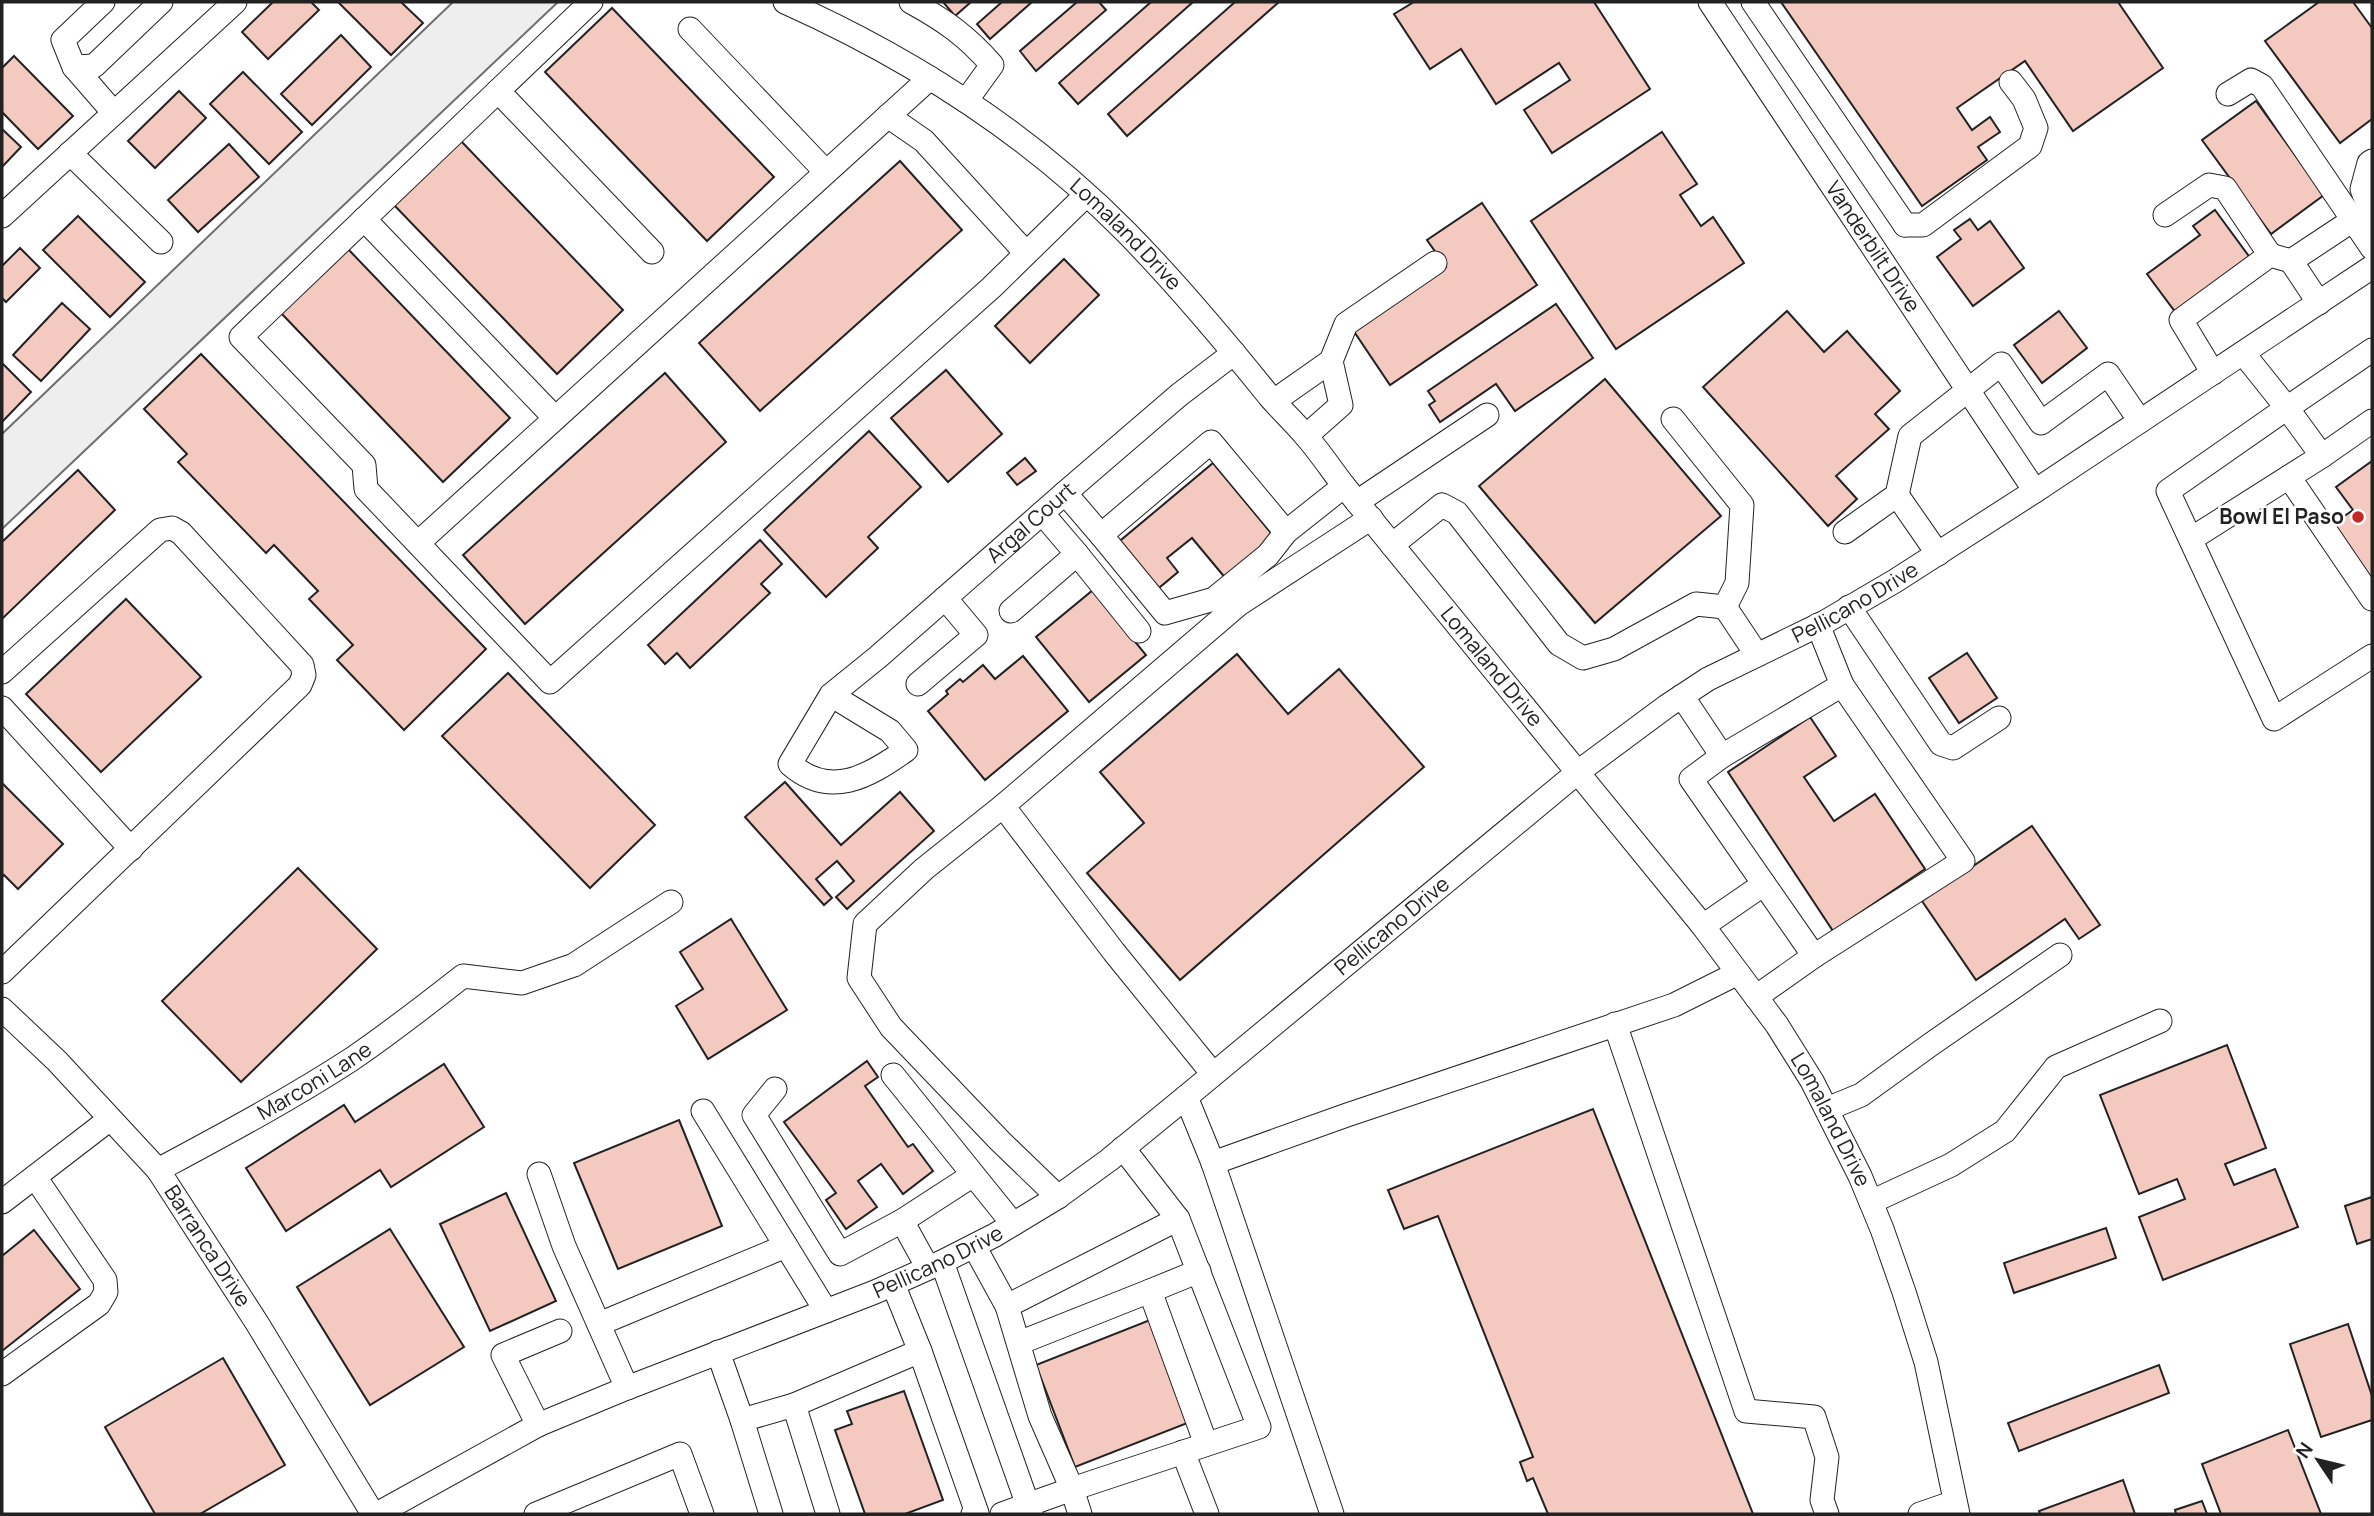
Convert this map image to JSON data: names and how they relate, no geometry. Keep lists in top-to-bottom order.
{
  "streets": {
    "street": [
      "Lomaland Drive",
      "Vanderbilt Drive",
      "Argal Court",
      "Pellicano Drive",
      "Marconi Lane",
      "Barranca Drive"
    ]
  },
  "crossings": [
    ["Lomaland Drive", "Argal Court"],
    ["Lomaland Drive", "Pellicano Drive"],
    ["Vanderbilt Drive", "Pellicano Drive"],
    ["Pellicano Drive", "Barranca Drive"],
    ["Marconi Lane", "Barranca Drive"]
  ],
  "places": ["Bowl El Paso"],
  "north": "top left"
}
